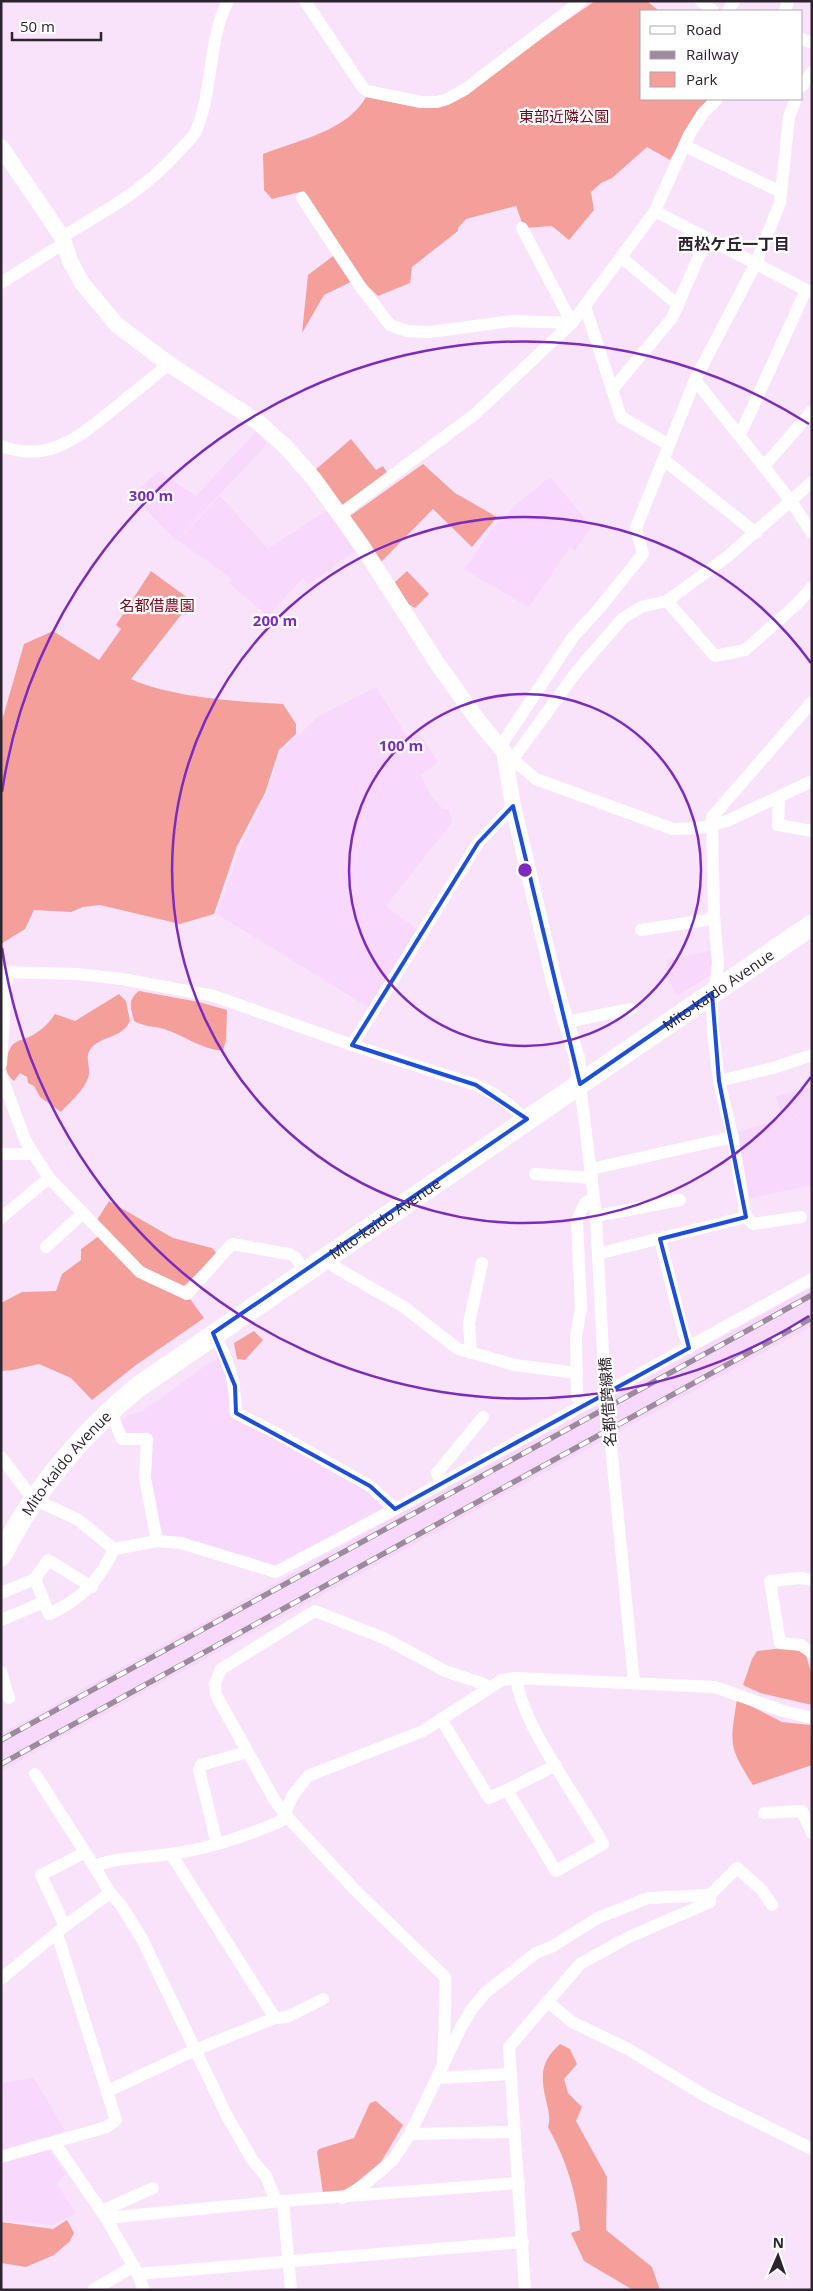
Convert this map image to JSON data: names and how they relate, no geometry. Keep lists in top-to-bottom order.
{
  "streets": {
    "highway": ["Mito-kaido Avenue"],
    "street": ["名都借跨線橋"]
  },
  "districts": ["西松ケ丘一丁目"],
  "parks": ["東部近隣公園", "名都借農園"],
  "legend": ["Road", "Railway", "Park"],
  "scale_bar": "50 m",
  "north": "top",
  "rings": ["300 m", "200 m", "100 m"]
}
